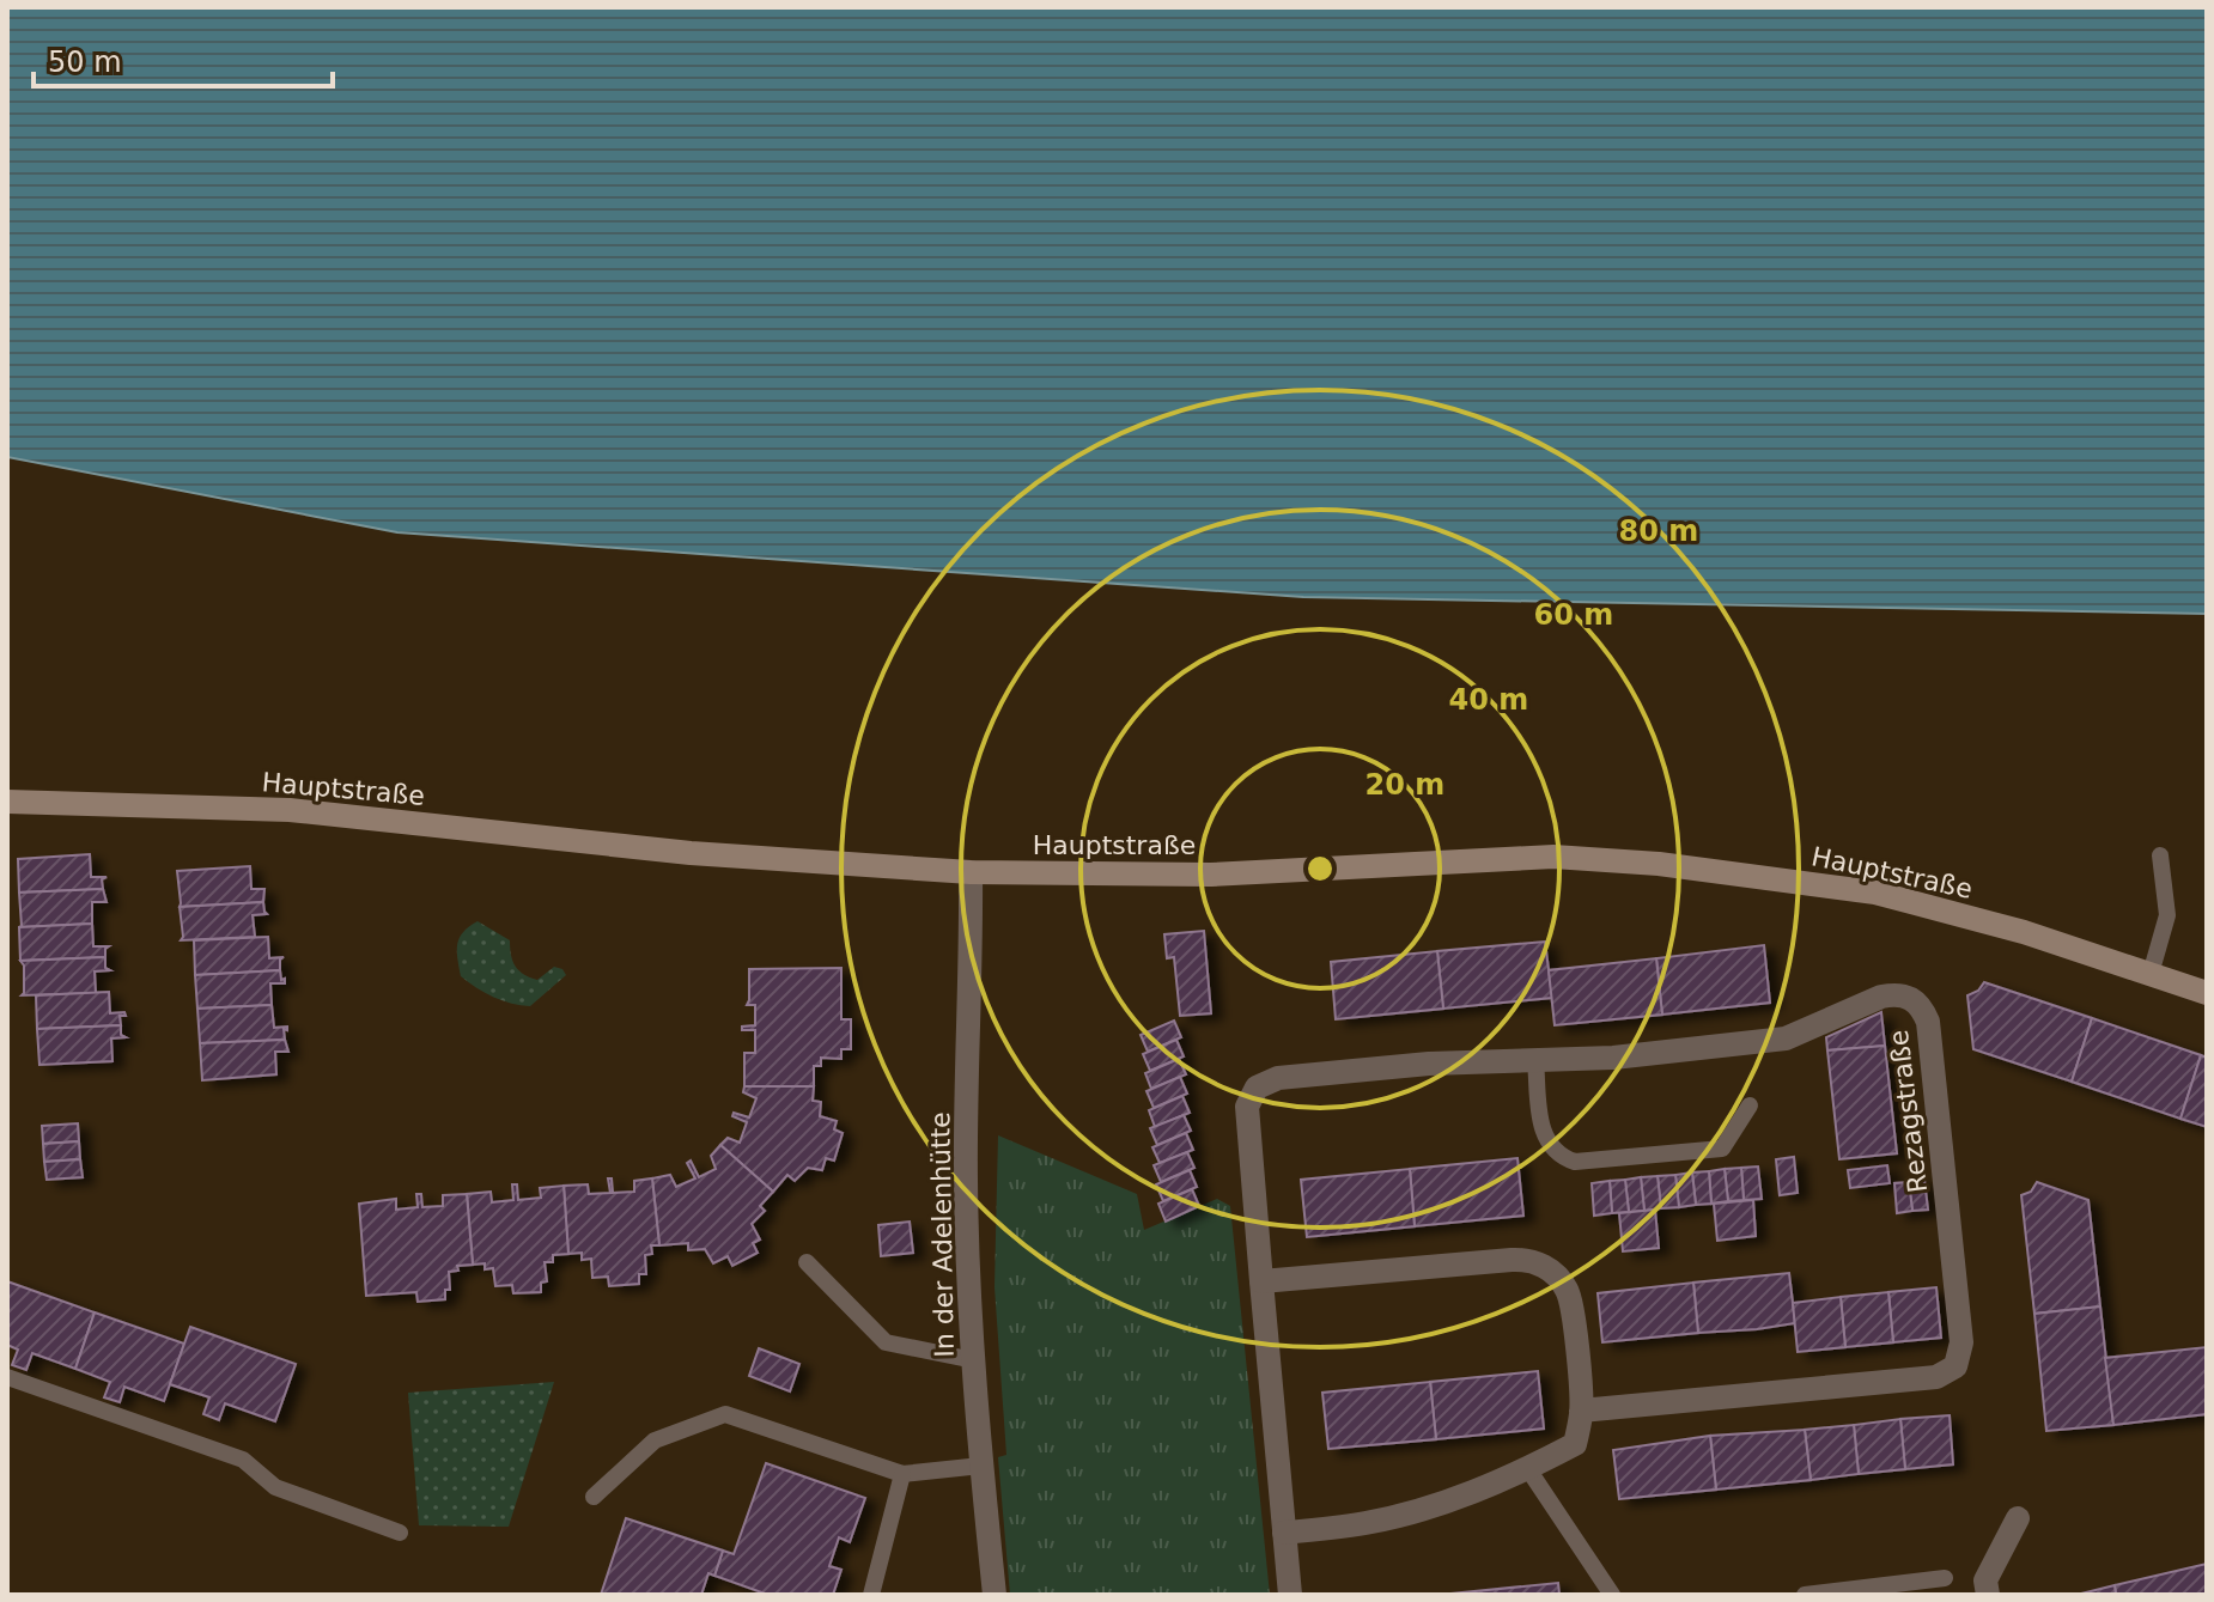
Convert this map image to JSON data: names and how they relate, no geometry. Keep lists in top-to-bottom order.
{
  "streets": {
    "main road": ["Hauptstraße"],
    "street": ["Rezagstraße", "In der Adelenhütte"]
  },
  "crossings": [
    ["Hauptstraße", "In der Adelenhütte"]
  ],
  "scale_bar": "50 m",
  "rings": [
    "80 m",
    "60 m",
    "40 m",
    "20 m"
  ]
}
